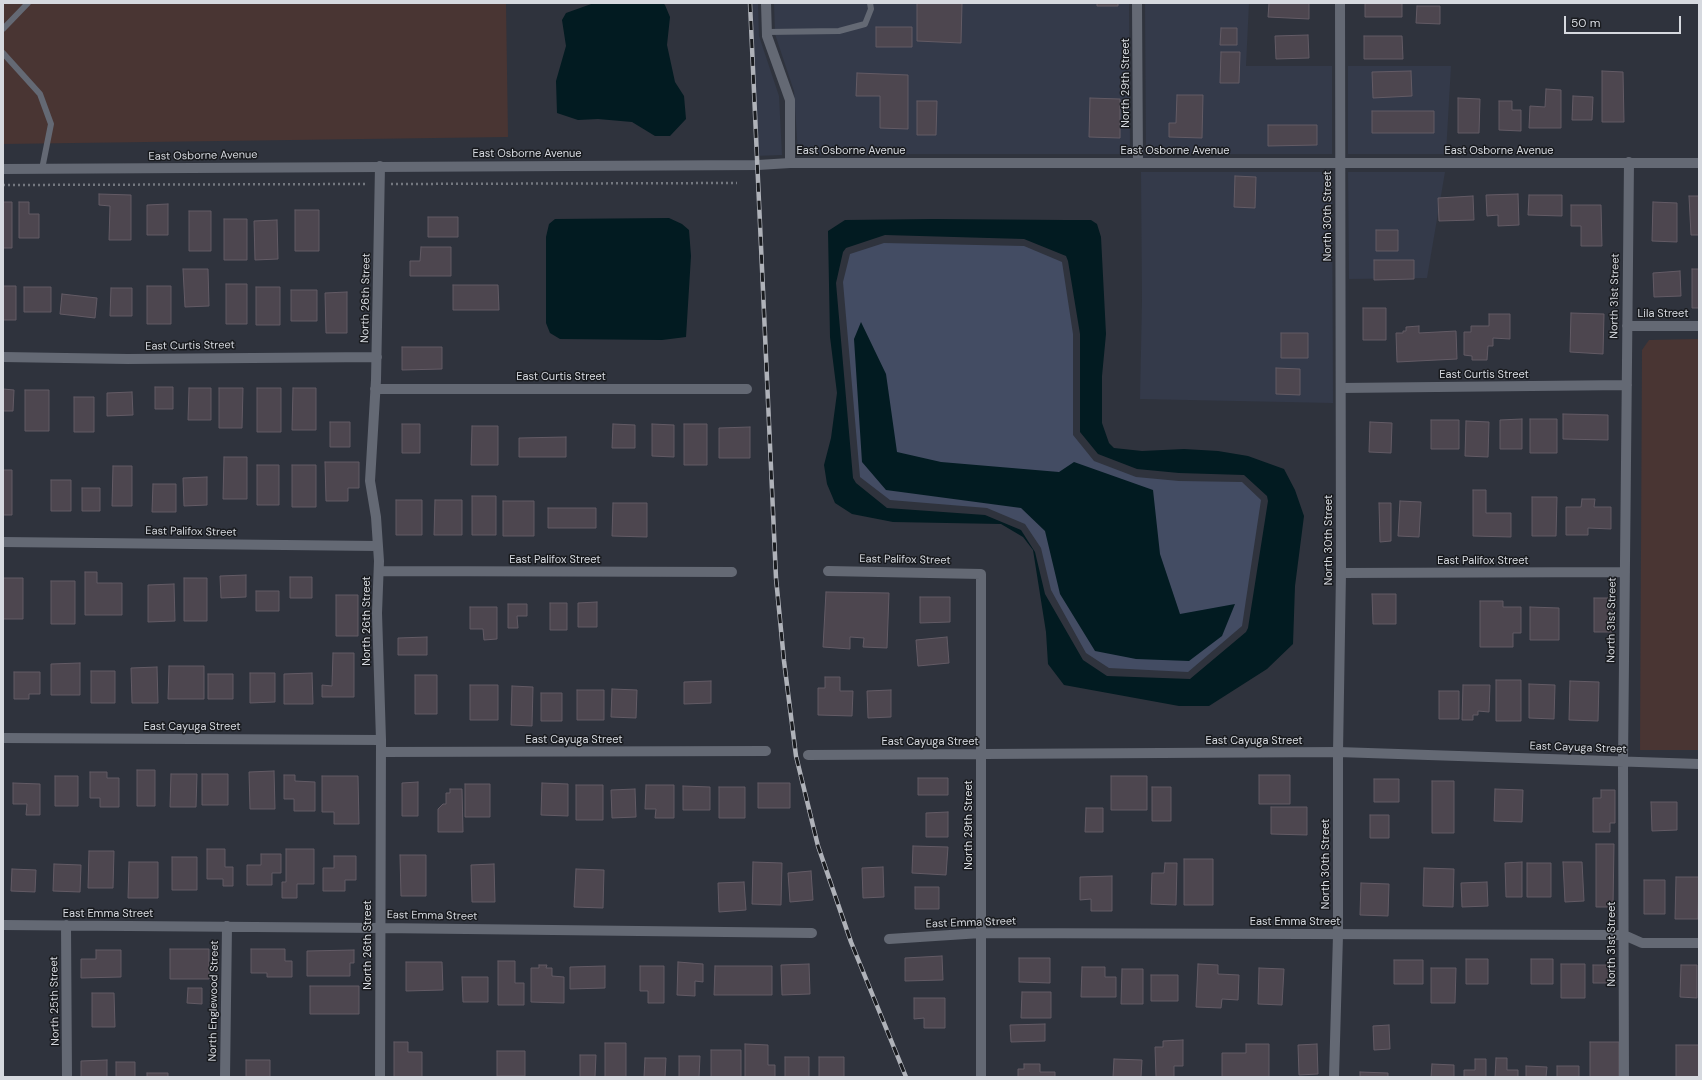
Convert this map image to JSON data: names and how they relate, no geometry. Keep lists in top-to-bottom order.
{
  "streets": {
    "street": [
      "North 29th Street",
      "East Osborne Avenue",
      "North 30th Street",
      "North 31st Street",
      "North 26th Street",
      "Lila Street",
      "East Curtis Street",
      "East Palifox Street",
      "East Cayuga Street",
      "East Emma Street",
      "North 25th Street",
      "North Englewood Street"
    ]
  },
  "crossings": [
    ["North 29th Street", "East Osborne Avenue"],
    ["North 29th Street", "East Palifox Street"],
    ["North 29th Street", "East Cayuga Street"],
    ["North 29th Street", "East Emma Street"],
    ["East Osborne Avenue", "North 30th Street"],
    ["East Osborne Avenue", "North 31st Street"],
    ["East Osborne Avenue", "North 26th Street"],
    ["North 30th Street", "East Curtis Street"],
    ["North 30th Street", "East Palifox Street"],
    ["North 30th Street", "East Cayuga Street"],
    ["North 30th Street", "East Emma Street"],
    ["North 31st Street", "Lila Street"],
    ["North 31st Street", "East Curtis Street"],
    ["North 31st Street", "East Palifox Street"],
    ["North 31st Street", "East Cayuga Street"],
    ["North 31st Street", "East Emma Street"],
    ["North 26th Street", "East Curtis Street"],
    ["North 26th Street", "East Palifox Street"],
    ["North 26th Street", "East Cayuga Street"],
    ["North 26th Street", "East Emma Street"],
    ["East Emma Street", "North 25th Street"],
    ["East Emma Street", "North Englewood Street"]
  ],
  "scale_bar": "50 m"
}
